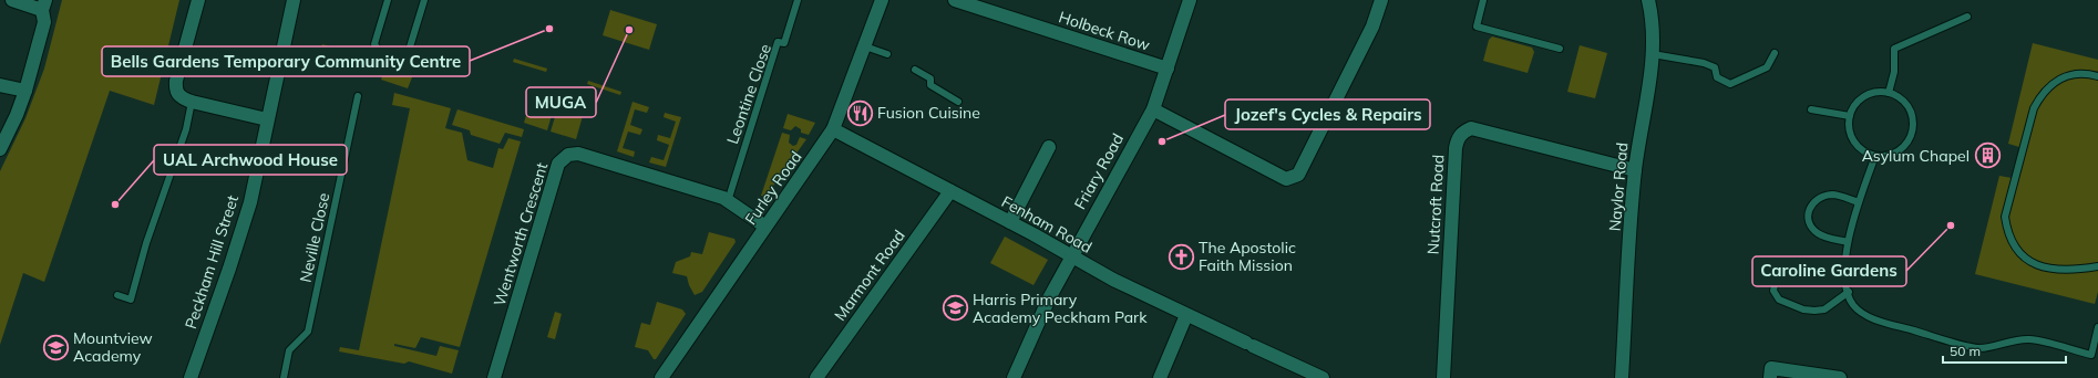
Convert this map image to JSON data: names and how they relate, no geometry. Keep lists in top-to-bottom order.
{
  "streets": {
    "street": [
      "Holbeck Row",
      "Friary Road",
      "Naylor Road",
      "Furley Road",
      "Nutcroft Road",
      "Fenham Road",
      "Wentworth Crescent",
      "Peckham Hill Street",
      "Marmont Road"
    ],
    "lane": ["Leontine Close", "Neville Close"]
  },
  "crossings": [
    ["Holbeck Row", "Friary Road"],
    ["Leontine Close", "Wentworth Crescent"],
    ["Friary Road", "Fenham Road"],
    ["Naylor Road", "Nutcroft Road"],
    ["Furley Road", "Fenham Road"],
    ["Furley Road", "Wentworth Crescent"],
    ["Fenham Road", "Marmont Road"]
  ],
  "places": {
    "other": [
      "Bells Gardens Temporary Community Centre",
      "MUGA",
      "Jozef's Cycles & Repairs",
      "UAL Archwood House",
      "Caroline Gardens"
    ],
    "restaurant": ["Fusion Cuisine"],
    "building": ["Asylum Chapel"],
    "church": ["The Apostolic Faith Mission"],
    "school or university": ["Harris Primary Academy Peckham Park", "Mountview Academy"]
  },
  "scale_bar": "50 m"
}
